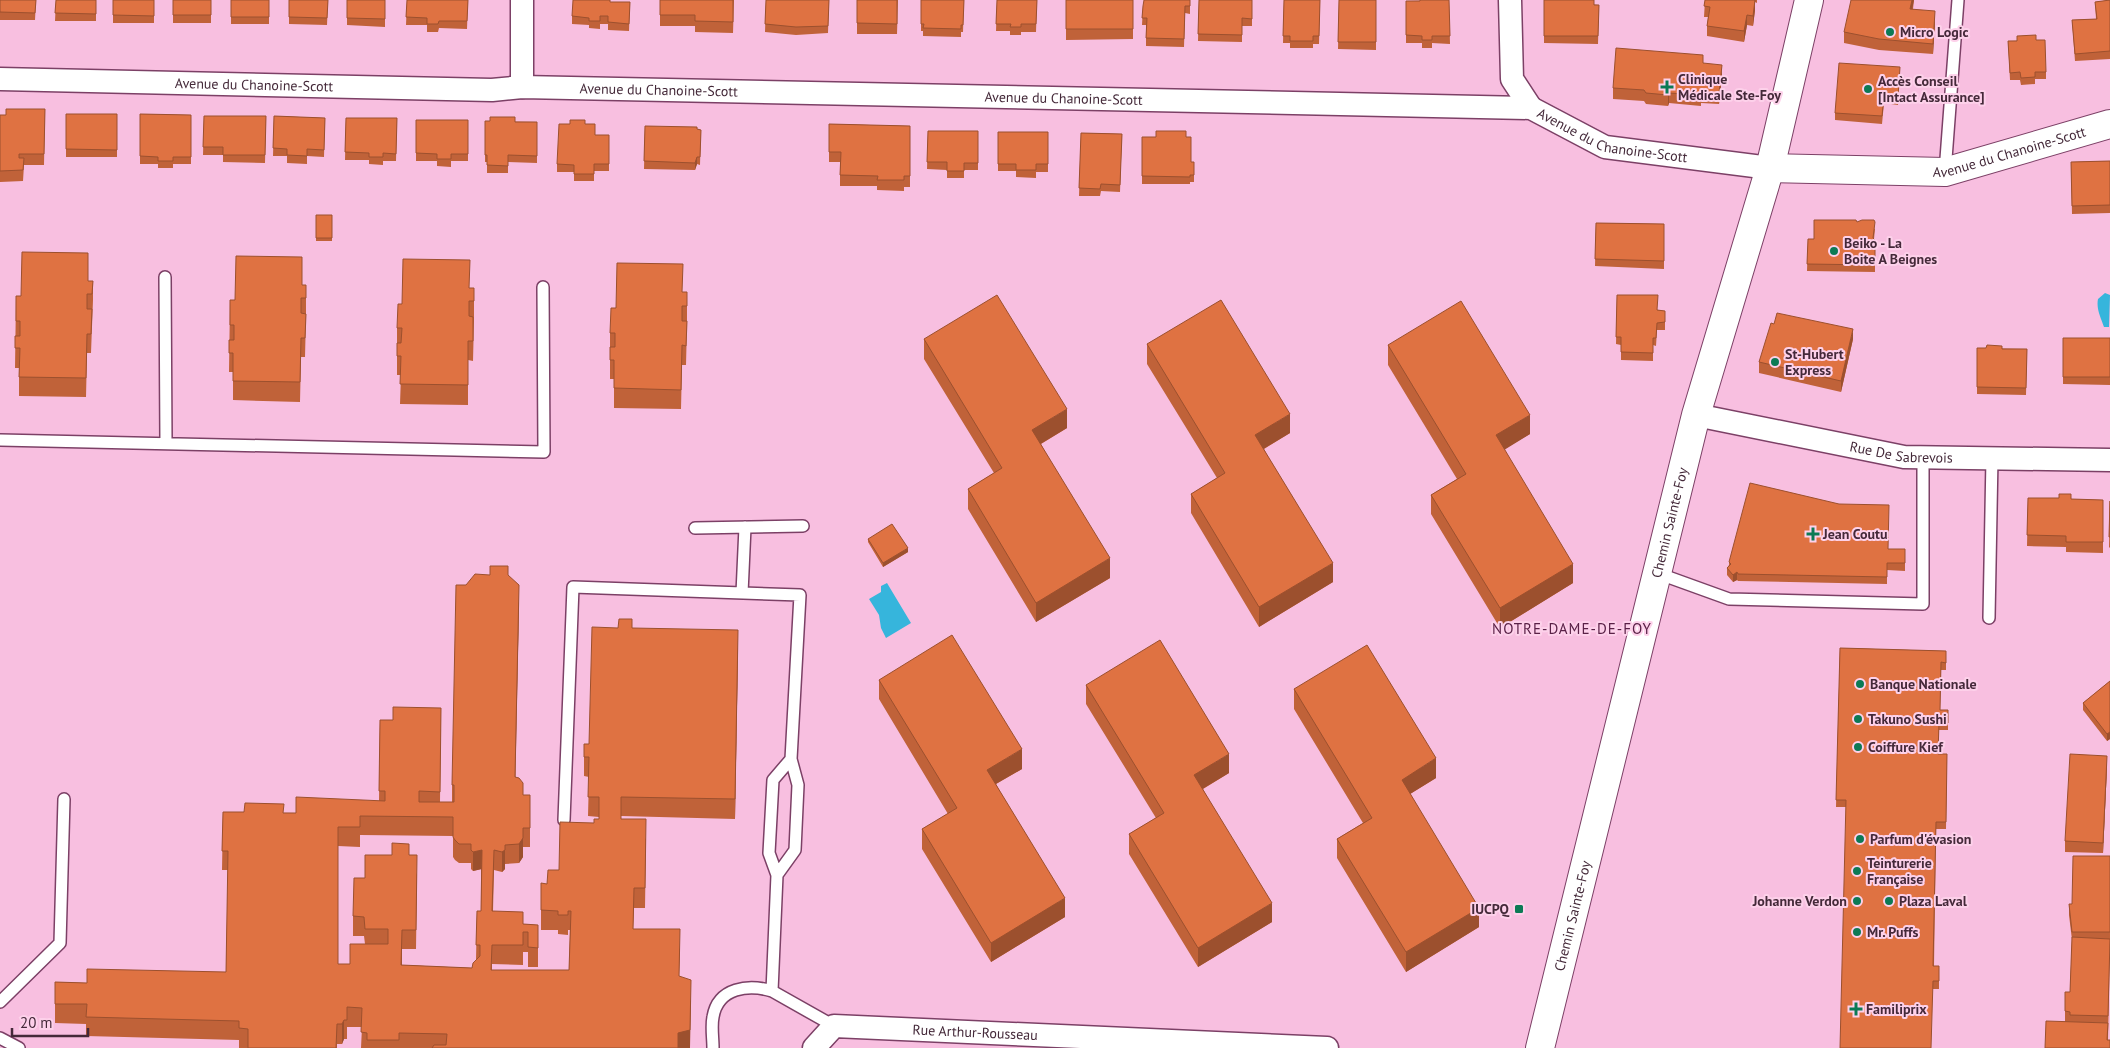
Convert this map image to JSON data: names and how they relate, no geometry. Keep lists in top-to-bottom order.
{
  "streets": {
    "main road": ["Avenue du Chanoine-Scott", "Chemin Sainte-Foy"],
    "street": ["Rue De Sabrevois", "Rue Arthur-Rousseau"]
  },
  "crossings": [
    ["Avenue du Chanoine-Scott", "Chemin Sainte-Foy"],
    ["Rue De Sabrevois", "Chemin Sainte-Foy"]
  ],
  "districts": ["NOTRE-DAME-DE-FOY"],
  "places": {
    "other": [
      "Micro Logic",
      "Accès Conseil [Intact Assurance]",
      "Beiko - La Boite A Beignes",
      "St-Hubert Express",
      "Banque Nationale",
      "Takuno Sushi",
      "Coiffure Kief",
      "Parfum d'évasion",
      "Teinturerie Française",
      "Johanne Verdon",
      "Plaza Laval",
      "Mr. Puffs"
    ],
    "health": ["Clinique Médicale Ste-Foy", "Jean Coutu", "Familiprix"],
    "transit": ["IUCPQ"]
  },
  "scale_bar": "20 m"
}
